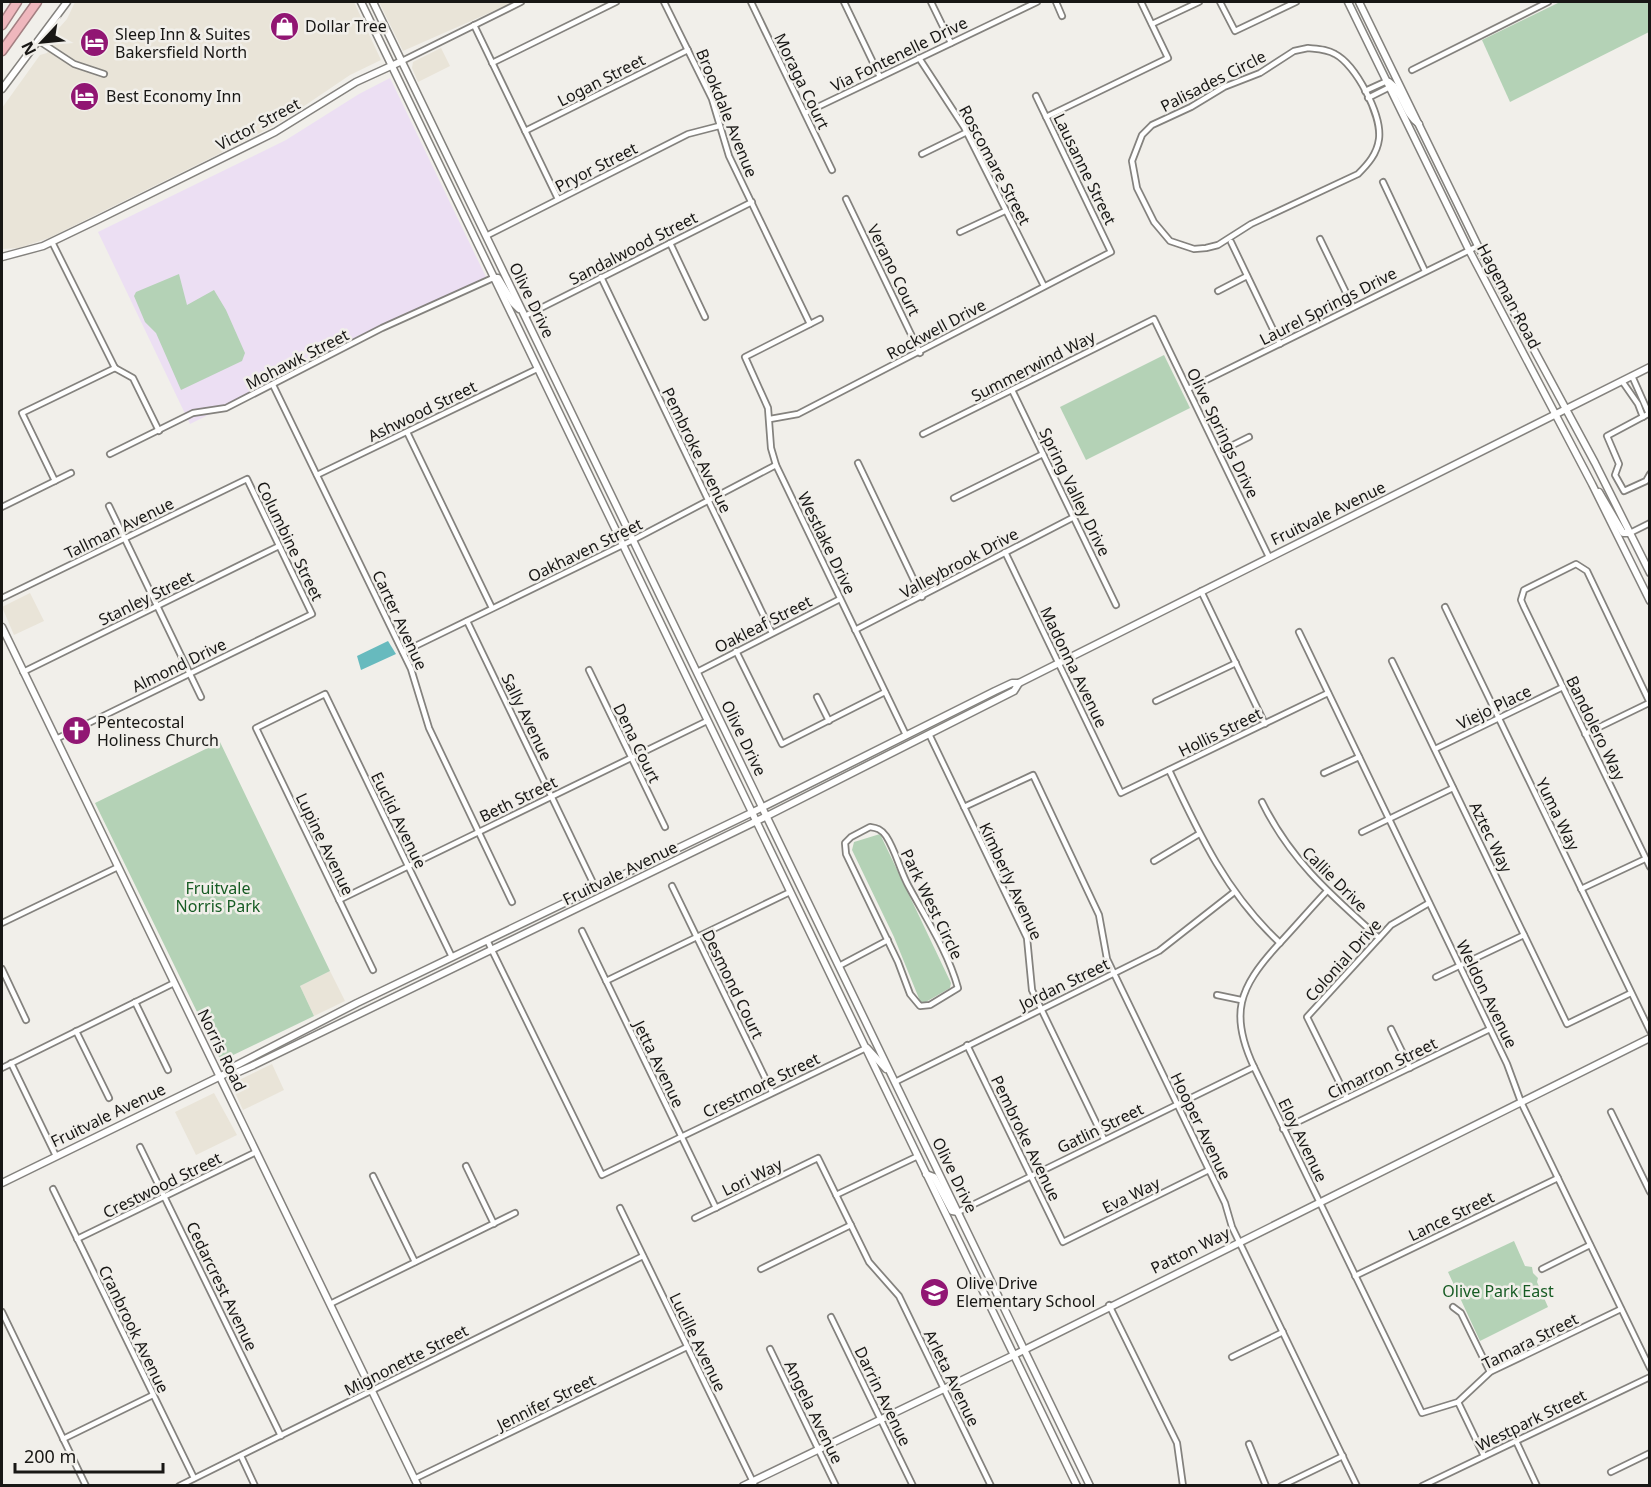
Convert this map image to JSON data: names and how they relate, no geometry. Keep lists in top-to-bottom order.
{
  "streets": {
    "main road": [
      "Victor Street",
      "Hageman Road",
      "Olive Drive",
      "Fruitvale Avenue",
      "Norris Road",
      "Patton Way"
    ],
    "street": [
      "Via Fontenelle Drive",
      "Logan Street",
      "Moraga Court",
      "Palisades Circle",
      "Brookdale Avenue",
      "Roscomare Street",
      "Pryor Street",
      "Lausanne Street",
      "Sandalwood Street",
      "Verano Court",
      "Laurel Springs Drive",
      "Rockwell Drive",
      "Mohawk Street",
      "Summerwind Way",
      "Ashwood Street",
      "Olive Springs Drive",
      "Pembroke Avenue",
      "Spring Valley Drive",
      "Tallman Avenue",
      "Columbine Street",
      "Westlake Drive",
      "Oakhaven Street",
      "Valleybrook Drive",
      "Stanley Street",
      "Carter Avenue",
      "Oakleaf Street",
      "Almond Drive",
      "Madonna Avenue",
      "Viejo Place",
      "Sally Avenue",
      "Bandolero Way",
      "Hollis Street",
      "Dena Court",
      "Beth Street",
      "Yuma Way",
      "Euclid Avenue",
      "Aztec Way",
      "Lupine Avenue",
      "Callie Drive",
      "Kimberly Avenue",
      "Park West Circle",
      "Colonial Drive",
      "Desmond Court",
      "Jordan Street",
      "Weldon Avenue",
      "Jetta Avenue",
      "Cimarron Street",
      "Crestmore Street",
      "Hooper Avenue",
      "Gatlin Street",
      "Eloy Avenue",
      "Lori Way",
      "Crestwood Street",
      "Eva Way",
      "Lance Street",
      "Cedarcrest Avenue",
      "Cranbrook Avenue",
      "Tamara Street",
      "Lucille Avenue",
      "Mignonette Street",
      "Arleta Avenue",
      "Darrin Avenue",
      "Jennifer Street",
      "Angela Avenue",
      "Westpark Street"
    ]
  },
  "crossings": [
    ["Via Fontenelle Drive", "Moraga Court"],
    ["Via Fontenelle Drive", "Roscomare Street"],
    ["Logan Street", "Brookdale Avenue"],
    ["Brookdale Avenue", "Pryor Street"],
    ["Brookdale Avenue", "Sandalwood Street"],
    ["Brookdale Avenue", "Westlake Drive"],
    ["Victor Street", "Olive Drive"],
    ["Roscomare Street", "Rockwell Drive"],
    ["Pryor Street", "Olive Drive"],
    ["Lausanne Street", "Rockwell Drive"],
    ["Sandalwood Street", "Olive Drive"],
    ["Sandalwood Street", "Pembroke Avenue"],
    ["Verano Court", "Rockwell Drive"],
    ["Hageman Road", "Laurel Springs Drive"],
    ["Hageman Road", "Fruitvale Avenue"],
    ["Olive Drive", "Mohawk Street"],
    ["Olive Drive", "Ashwood Street"],
    ["Olive Drive", "Fruitvale Avenue"],
    ["Olive Drive", "Oakhaven Street"],
    ["Olive Drive", "Oakleaf Street"],
    ["Olive Drive", "Beth Street"],
    ["Olive Drive", "Jordan Street"],
    ["Olive Drive", "Crestmore Street"],
    ["Olive Drive", "Gatlin Street"],
    ["Olive Drive", "Patton Way"],
    ["Laurel Springs Drive", "Olive Springs Drive"],
    ["Rockwell Drive", "Westlake Drive"],
    ["Mohawk Street", "Carter Avenue"],
    ["Summerwind Way", "Olive Springs Drive"],
    ["Summerwind Way", "Spring Valley Drive"],
    ["Ashwood Street", "Carter Avenue"],
    ["Olive Springs Drive", "Fruitvale Avenue"],
    ["Pembroke Avenue", "Oakhaven Street"],
    ["Pembroke Avenue", "Oakleaf Street"],
    ["Pembroke Avenue", "Jordan Street"],
    ["Pembroke Avenue", "Gatlin Street"],
    ["Pembroke Avenue", "Eva Way"],
    ["Spring Valley Drive", "Valleybrook Drive"],
    ["Fruitvale Avenue", "Westlake Drive"],
    ["Fruitvale Avenue", "Madonna Avenue"],
    ["Fruitvale Avenue", "Sally Avenue"],
    ["Fruitvale Avenue", "Euclid Avenue"],
    ["Fruitvale Avenue", "Kimberly Avenue"],
    ["Fruitvale Avenue", "Norris Road"],
    ["Fruitvale Avenue", "Crestmore Street"],
    ["Tallman Avenue", "Columbine Street"],
    ["Columbine Street", "Stanley Street"],
    ["Columbine Street", "Almond Drive"],
    ["Westlake Drive", "Oakhaven Street"],
    ["Westlake Drive", "Valleybrook Drive"],
    ["Westlake Drive", "Oakleaf Street"],
    ["Oakhaven Street", "Carter Avenue"],
    ["Oakhaven Street", "Sally Avenue"],
    ["Valleybrook Drive", "Madonna Avenue"],
    ["Stanley Street", "Norris Road"],
    ["Carter Avenue", "Beth Street"],
    ["Almond Drive", "Norris Road"],
    ["Madonna Avenue", "Hollis Street"],
    ["Viejo Place", "Bandolero Way"],
    ["Viejo Place", "Yuma Way"],
    ["Viejo Place", "Aztec Way"],
    ["Sally Avenue", "Beth Street"],
    ["Hollis Street", "Weldon Avenue"],
    ["Dena Court", "Beth Street"],
    ["Beth Street", "Euclid Avenue"],
    ["Beth Street", "Lupine Avenue"],
    ["Yuma Way", "Aztec Way"],
    ["Euclid Avenue", "Lupine Avenue"],
    ["Callie Drive", "Colonial Drive"],
    ["Callie Drive", "Eloy Avenue"],
    ["Kimberly Avenue", "Jordan Street"],
    ["Kimberly Avenue", "Hooper Avenue"],
    ["Kimberly Avenue", "Gatlin Street"],
    ["Colonial Drive", "Weldon Avenue"],
    ["Colonial Drive", "Cimarron Street"],
    ["Desmond Court", "Crestmore Street"],
    ["Jordan Street", "Hooper Avenue"],
    ["Weldon Avenue", "Cimarron Street"],
    ["Weldon Avenue", "Lance Street"],
    ["Weldon Avenue", "Patton Way"],
    ["Weldon Avenue", "Tamara Street"],
    ["Norris Road", "Crestwood Street"],
    ["Norris Road", "Mignonette Street"],
    ["Norris Road", "Jennifer Street"],
    ["Jetta Avenue", "Crestmore Street"],
    ["Jetta Avenue", "Lori Way"],
    ["Cimarron Street", "Eloy Avenue"],
    ["Hooper Avenue", "Gatlin Street"],
    ["Hooper Avenue", "Eva Way"],
    ["Hooper Avenue", "Patton Way"],
    ["Gatlin Street", "Eloy Avenue"],
    ["Eloy Avenue", "Lance Street"],
    ["Eloy Avenue", "Patton Way"],
    ["Eloy Avenue", "Tamara Street"],
    ["Lori Way", "Arleta Avenue"],
    ["Crestwood Street", "Cedarcrest Avenue"],
    ["Crestwood Street", "Cranbrook Avenue"],
    ["Patton Way", "Lucille Avenue"],
    ["Patton Way", "Arleta Avenue"],
    ["Patton Way", "Darrin Avenue"],
    ["Patton Way", "Angela Avenue"],
    ["Cedarcrest Avenue", "Mignonette Street"],
    ["Cranbrook Avenue", "Mignonette Street"],
    ["Lucille Avenue", "Mignonette Street"],
    ["Lucille Avenue", "Jennifer Street"]
  ],
  "parks": ["Fruitvale Norris Park", "Olive Park East"],
  "places": {
    "shop": ["Dollar Tree"],
    "hotel": ["Sleep Inn & Suites Bakersfield North", "Best Economy Inn"],
    "church": ["Pentecostal Holiness Church"],
    "school or university": ["Olive Drive Elementary School"]
  },
  "scale_bar": "200 m",
  "north": "bottom left"
}
